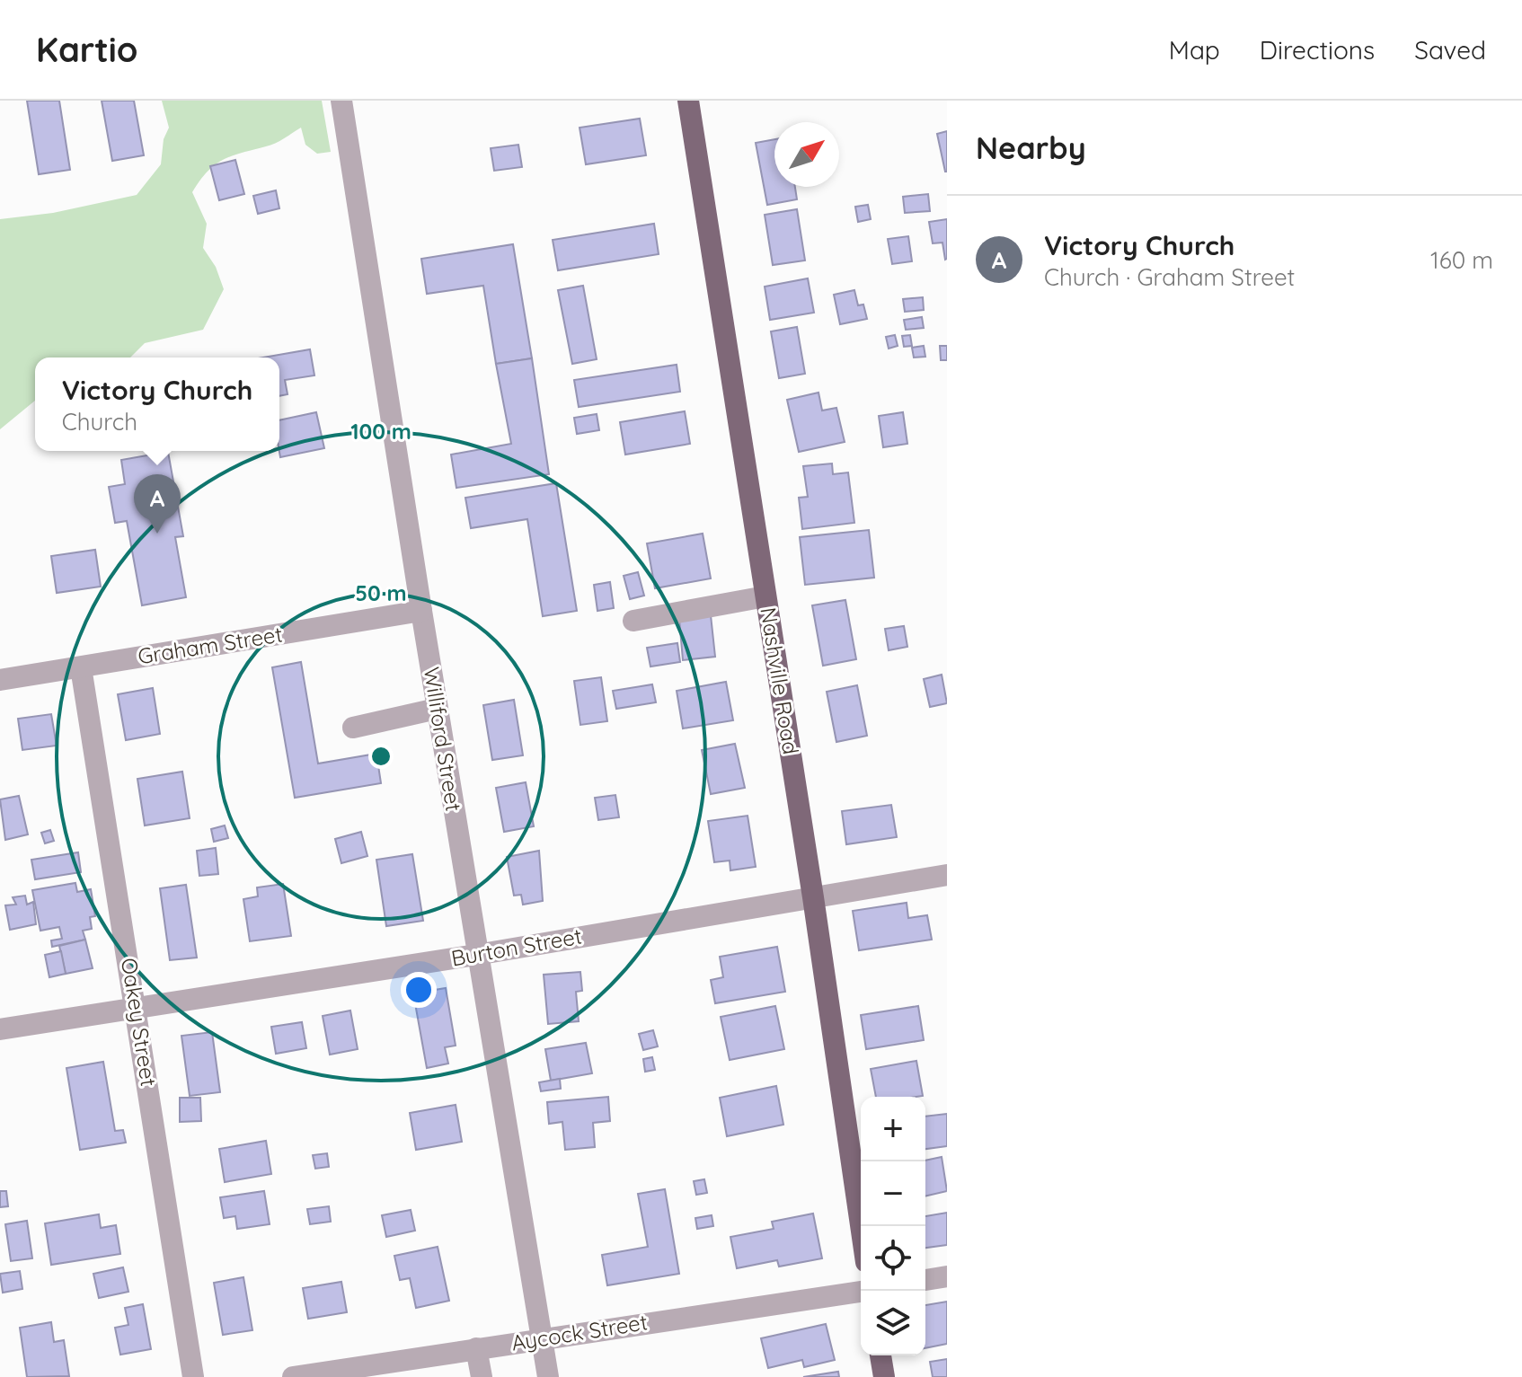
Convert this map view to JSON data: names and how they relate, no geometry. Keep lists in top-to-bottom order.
{
  "streets": {
    "main road": ["Nashville Road"],
    "street": [
      "Graham Street",
      "Williford Street",
      "Burton Street",
      "Oakey Street",
      "Aycock Street"
    ]
  },
  "crossings": [
    ["Graham Street", "Williford Street"],
    ["Graham Street", "Oakey Street"],
    ["Nashville Road", "Burton Street"],
    ["Williford Street", "Burton Street"],
    ["Williford Street", "Aycock Street"],
    ["Burton Street", "Oakey Street"]
  ],
  "north": "top right",
  "page": {
    "header": "Kartio",
    "nav": ["Map", "Directions", "Saved"],
    "heading": "Nearby",
    "list": [
      {
        "mark": "A",
        "name": "Victory Church",
        "note": "Church · Graham Street",
        "value": "160 m"
      }
    ],
    "popup": ["Victory Church", "Church"],
    "pins": "A",
    "map_buttons": ["+", "−"]
  },
  "rings": ["100 m", "50 m"]
}
